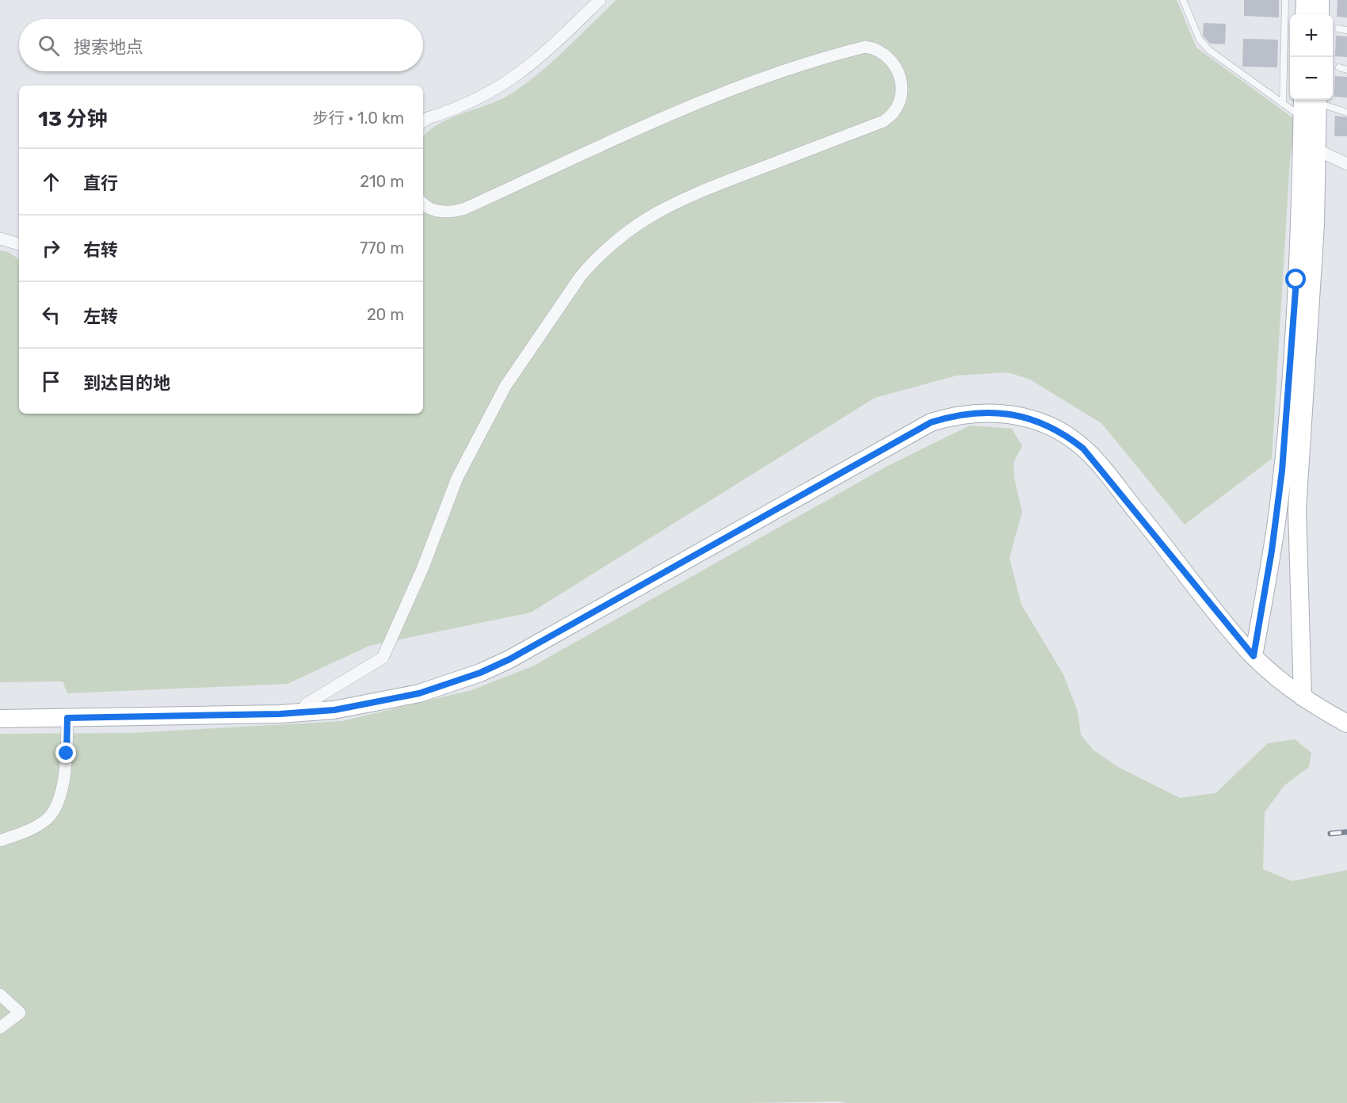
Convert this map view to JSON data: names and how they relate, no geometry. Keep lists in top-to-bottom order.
{
  "page": {
    "map_buttons": ["+", "−"],
    "search": "搜索地点",
    "heading": ["13 分钟", "步行 · 1.0 km"],
    "list": [
      ["直行", "210 m"],
      ["右转", "770 m"],
      ["左转", "20 m"],
      "到达目的地"
    ]
  }
}
